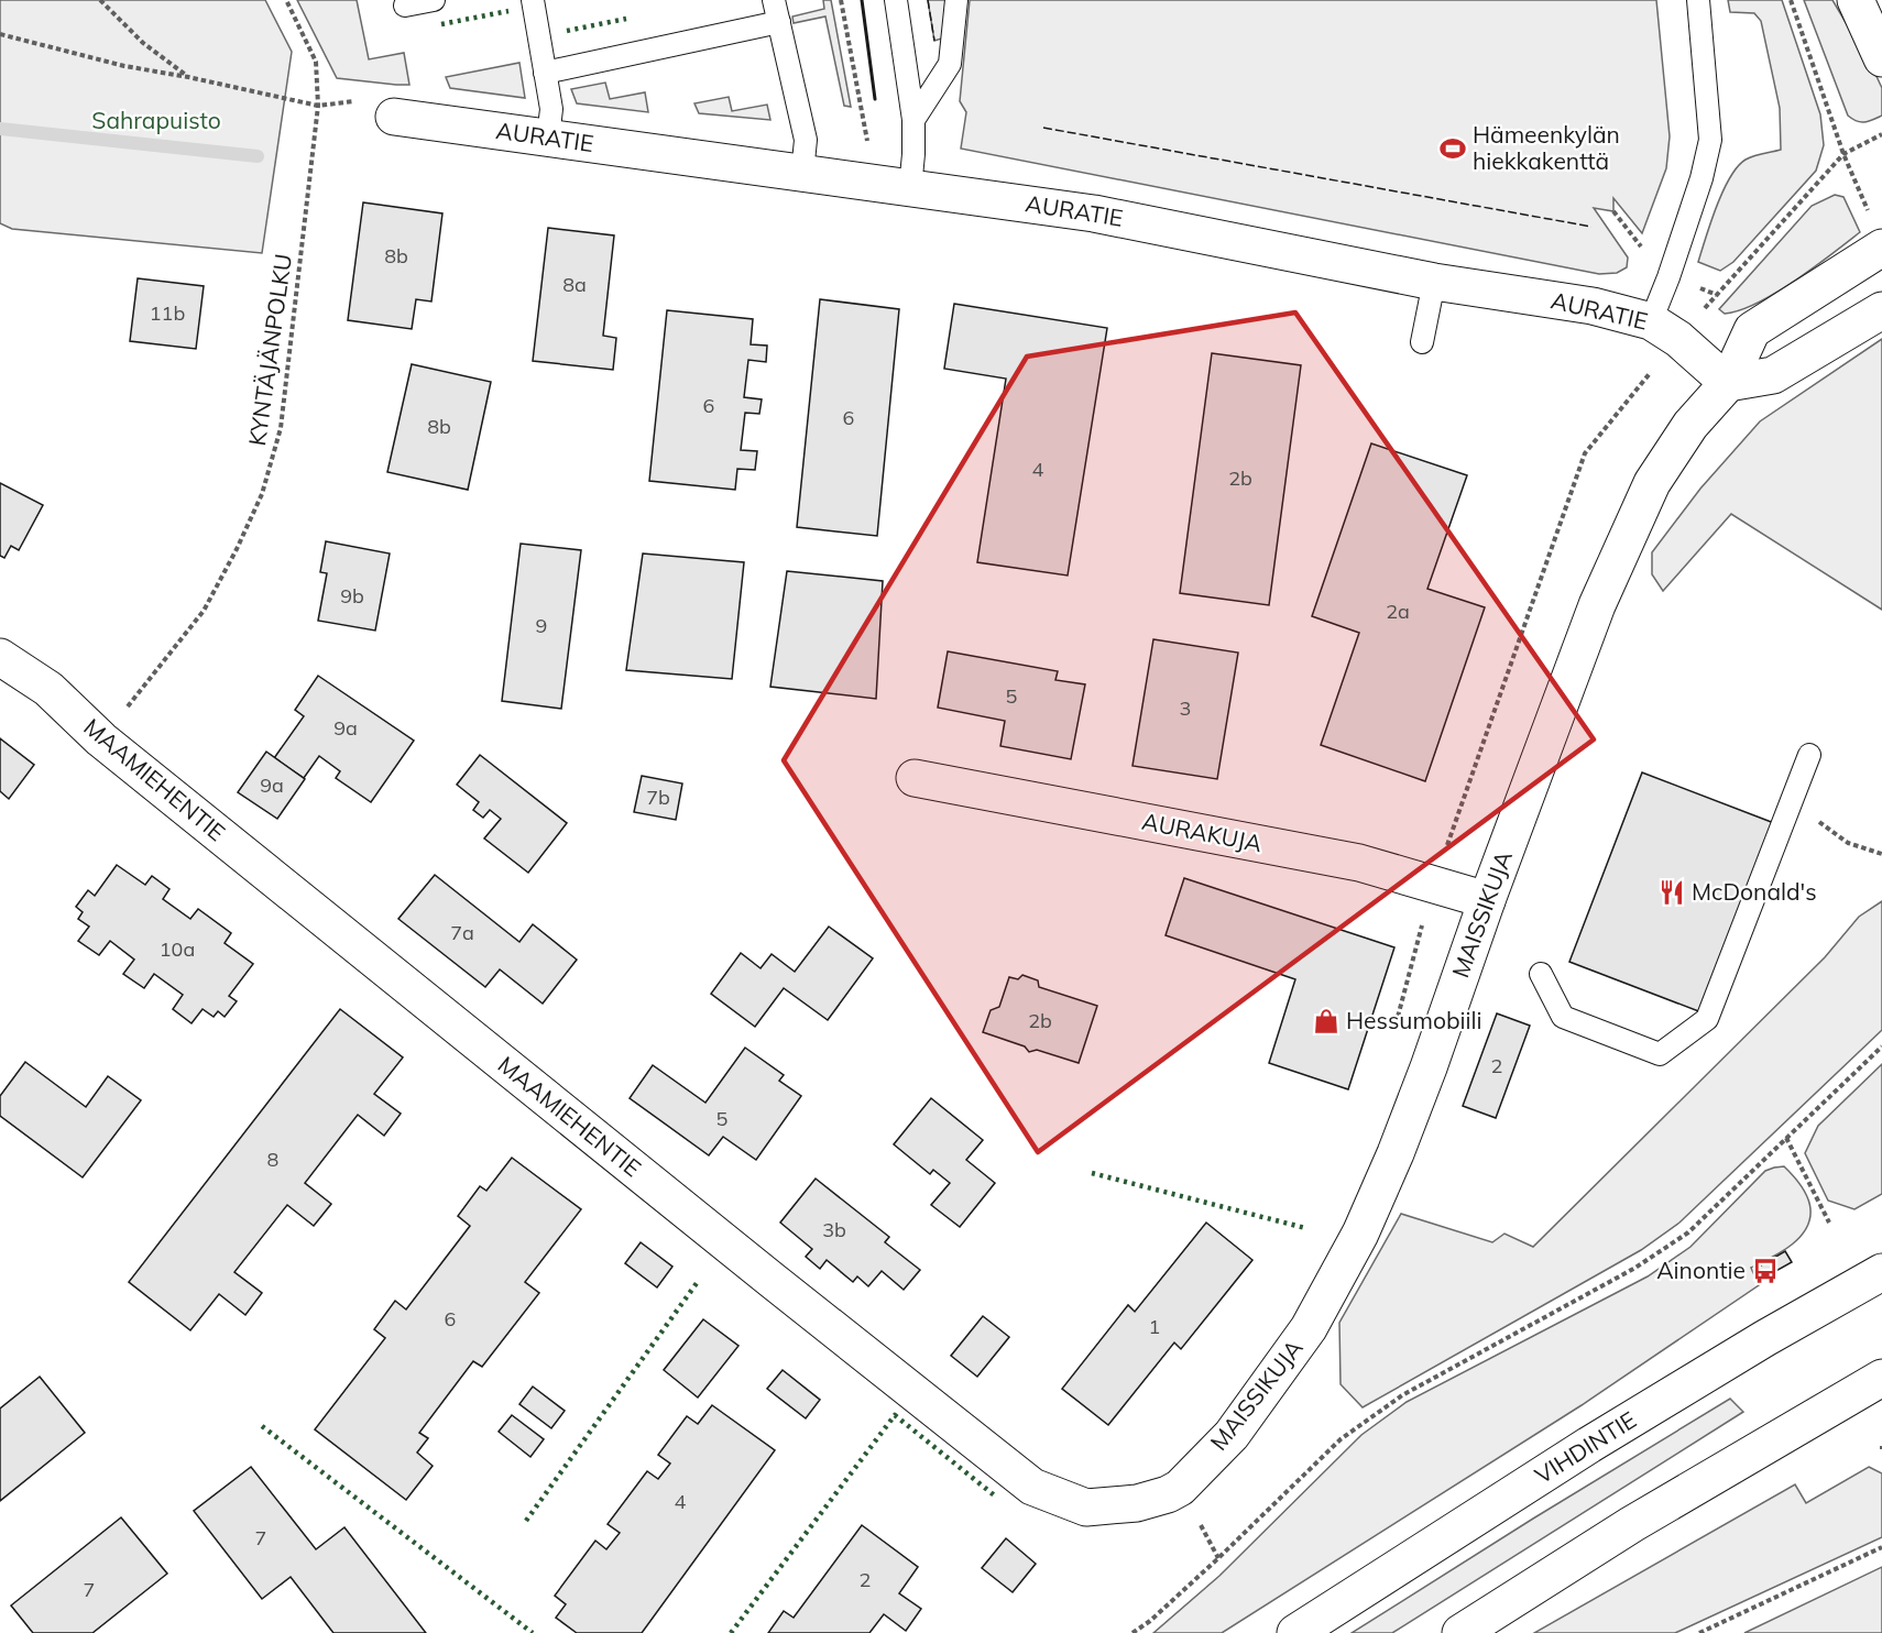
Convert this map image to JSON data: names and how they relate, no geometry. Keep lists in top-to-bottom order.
{
  "streets": {
    "street": [
      "AURATIE",
      "MAAMIEHENTIE",
      "AURAKUJA",
      "MAISSIKUJA",
      "VIHDINTIE"
    ],
    "path": ["KYNTÄJÄNPOLKU"]
  },
  "crossings": [
    ["AURATIE", "MAISSIKUJA"],
    ["KYNTÄJÄNPOLKU", "MAAMIEHENTIE"],
    ["MAAMIEHENTIE", "MAISSIKUJA"],
    ["AURAKUJA", "MAISSIKUJA"]
  ],
  "parks": ["Sahrapuisto"],
  "places": {
    "sports": ["Hämeenkylän hiekkakenttä"],
    "restaurant": ["McDonald's"],
    "shop": ["Hessumobiili"],
    "bus stop": ["Ainontie"]
  },
  "house_numbers": [
    "8b",
    "8a",
    "11b",
    "6",
    "6",
    "8b",
    "4",
    "2b",
    "9b",
    "2a",
    "9",
    "5",
    "3",
    "9a",
    "9a",
    "7b",
    "7a",
    "10a",
    "2b",
    "2",
    "5",
    "8",
    "3b",
    "6",
    "1",
    "4",
    "7",
    "2",
    "7"
  ]
}
